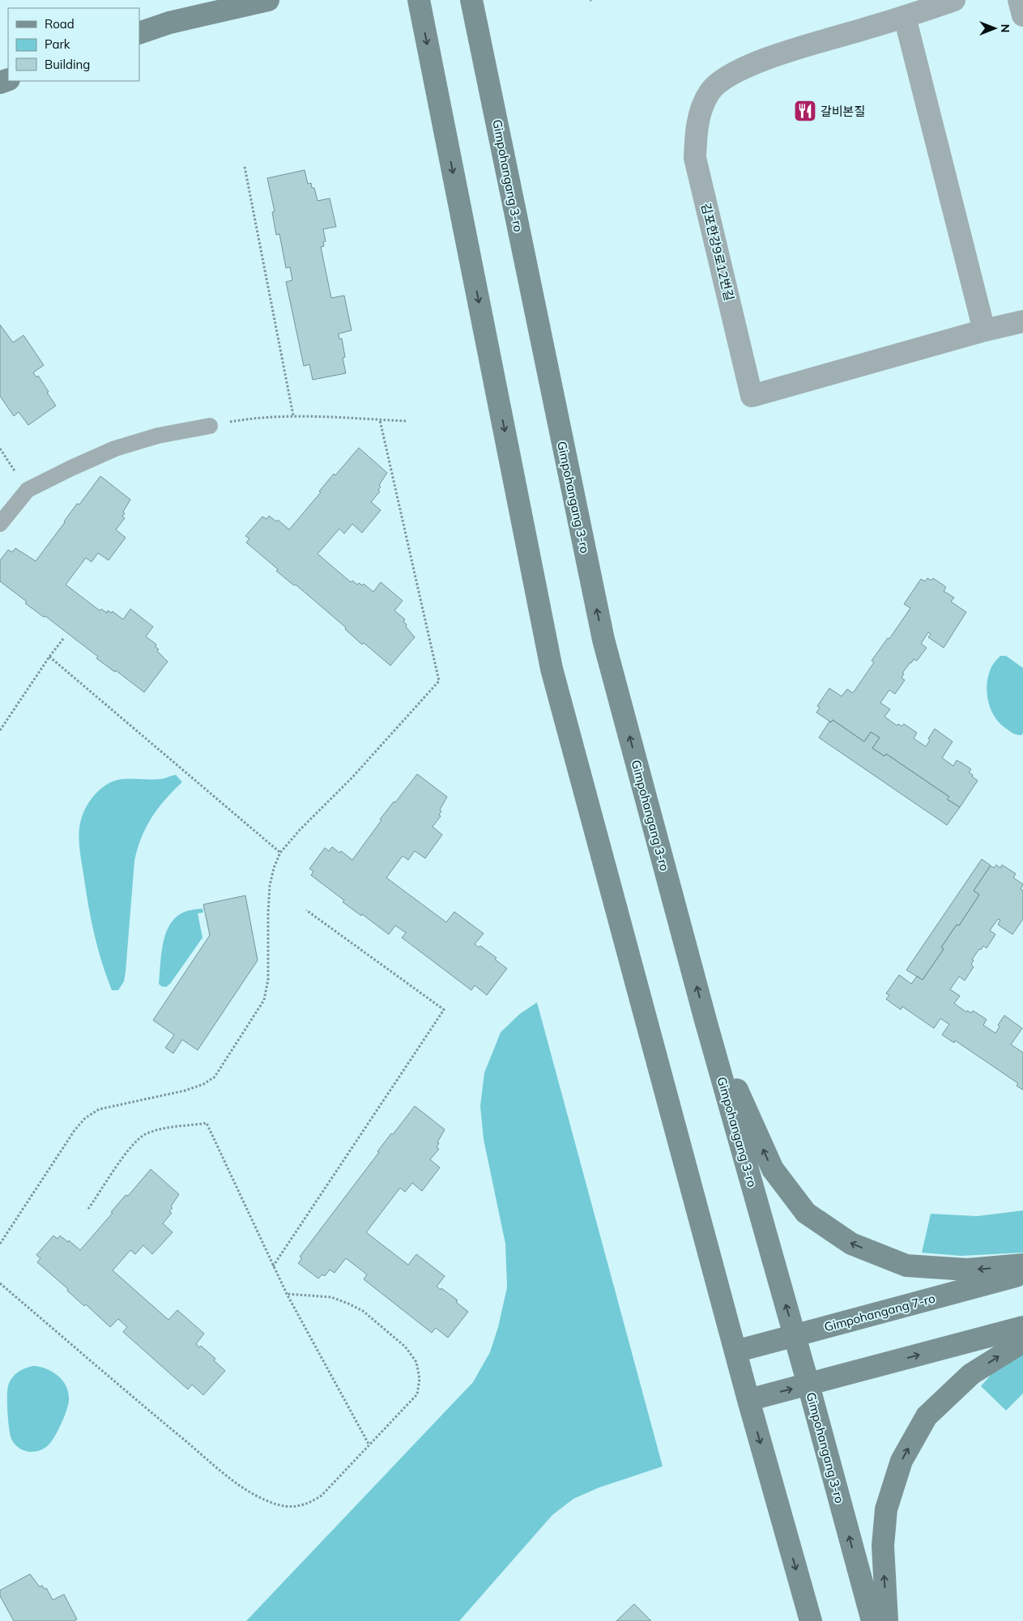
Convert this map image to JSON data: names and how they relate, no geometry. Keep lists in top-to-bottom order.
{
  "streets": {
    "main road": ["Gimpohangang 3-ro", "Gimpohangang 7-ro"],
    "street": ["김포한강9로12번길"]
  },
  "crossings": [
    ["Gimpohangang 3-ro", "Gimpohangang 7-ro"]
  ],
  "places": {
    "restaurant": ["갈비본질"]
  },
  "legend": ["Road", "Park", "Building"],
  "north": "right"
}
